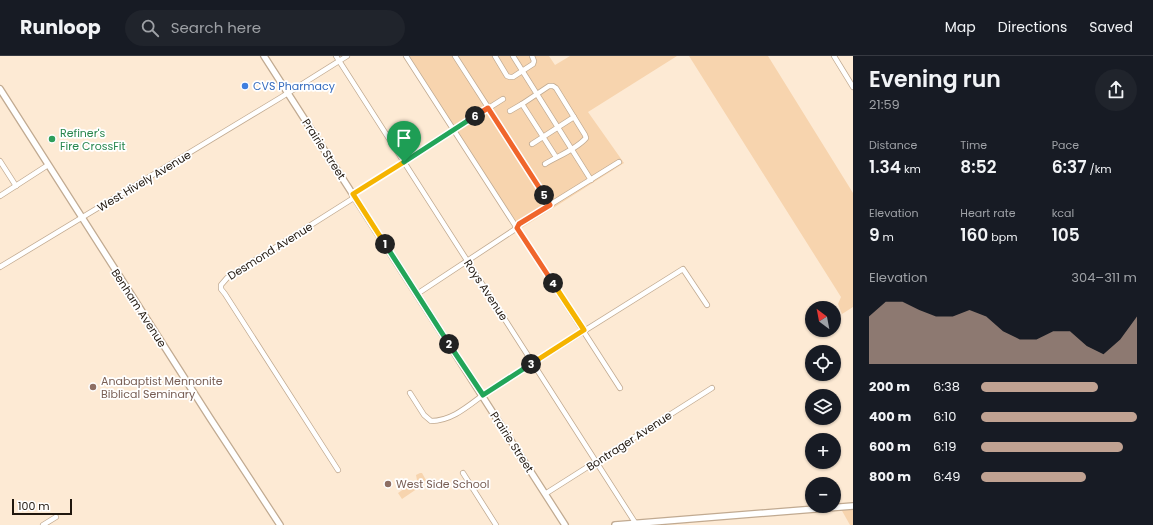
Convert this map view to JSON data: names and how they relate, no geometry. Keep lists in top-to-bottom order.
{
  "streets": {
    "main road": ["Prairie Street", "Benham Avenue"],
    "street": [
      "West Hively Avenue",
      "Desmond Avenue",
      "Roys Avenue",
      "Bontrager Avenue"
    ]
  },
  "crossings": [
    ["Prairie Street", "West Hively Avenue"],
    ["Prairie Street", "Desmond Avenue"],
    ["Prairie Street", "Bontrager Avenue"],
    ["West Hively Avenue", "Roys Avenue"],
    ["West Hively Avenue", "Benham Avenue"],
    ["Desmond Avenue", "Roys Avenue"],
    ["Roys Avenue", "Bontrager Avenue"]
  ],
  "places": [
    "CVS Pharmacy",
    "Refiner's Fire CrossFit",
    "Anabaptist Mennonite Biblical Seminary",
    "West Side School"
  ],
  "scale_bar": "100 m",
  "north": "top left",
  "page": {
    "header": "Runloop",
    "search": "Search here",
    "nav": ["Map", "Directions", "Saved"],
    "heading": ["Evening run", "21:59"],
    "pins": [
      "6",
      "5",
      "1",
      "4",
      "2",
      "3"
    ],
    "stats": [
      ["Distance", "1.34 km"],
      ["Time", "8:52"],
      ["Pace", "6:37 /km"],
      ["Elevation", "9 m"],
      ["Heart rate", "160 bpm"],
      ["kcal", "105"]
    ],
    "chart": ["Elevation", "304–311 m"],
    "map_buttons": ["+", "−"],
    "list": [
      {
        "name": "200 m",
        "note": "6:38"
      },
      {
        "name": "400 m",
        "note": "6:10"
      },
      {
        "name": "600 m",
        "note": "6:19"
      },
      {
        "name": "800 m",
        "note": "6:49"
      }
    ],
    "scale": "100 m"
  }
}
